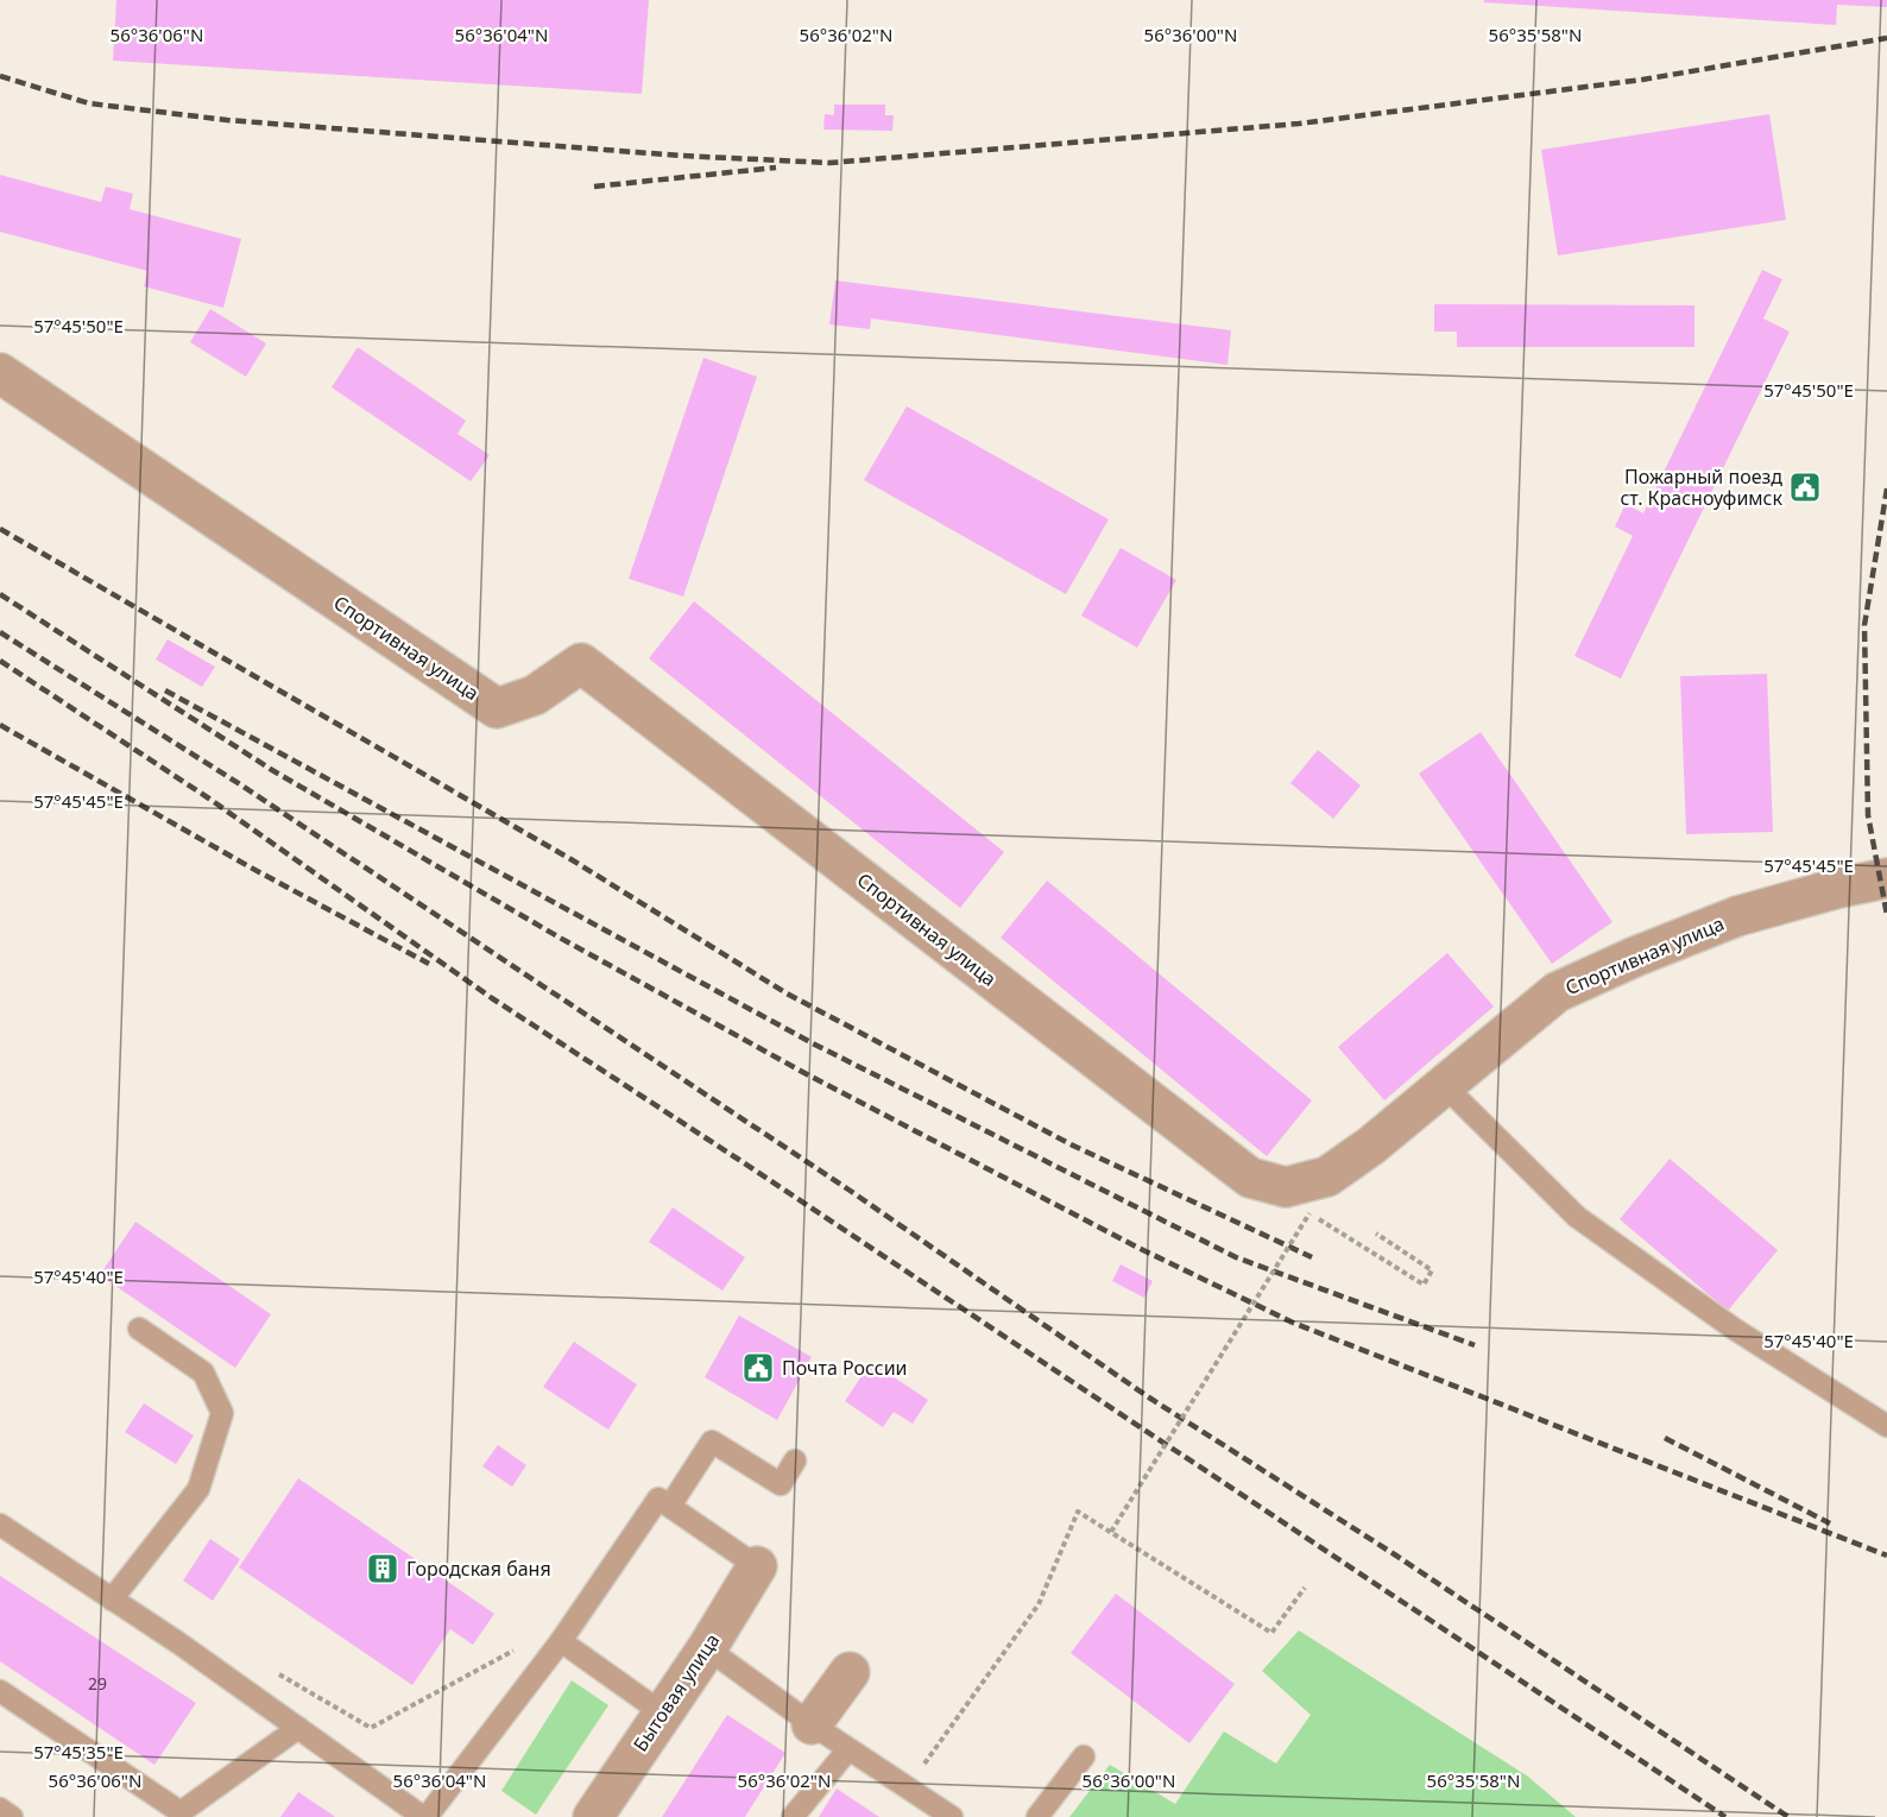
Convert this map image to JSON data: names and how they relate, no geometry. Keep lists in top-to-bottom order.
{
  "streets": {
    "street": ["Спортивная улица", "Бытовая улица"]
  },
  "places": {
    "public building": ["Пожарный поезд ст. Красноуфимск", "Почта России"],
    "building": ["Городская баня"]
  },
  "house_numbers": ["29"],
  "coordinates": [
    "56°36'06\"N",
    "56°36'04\"N",
    "56°36'02\"N",
    "56°36'00\"N",
    "56°35'58\"N",
    "57°45'50\"E",
    "57°45'45\"E",
    "57°45'40\"E",
    "57°45'35\"E"
  ]
}
